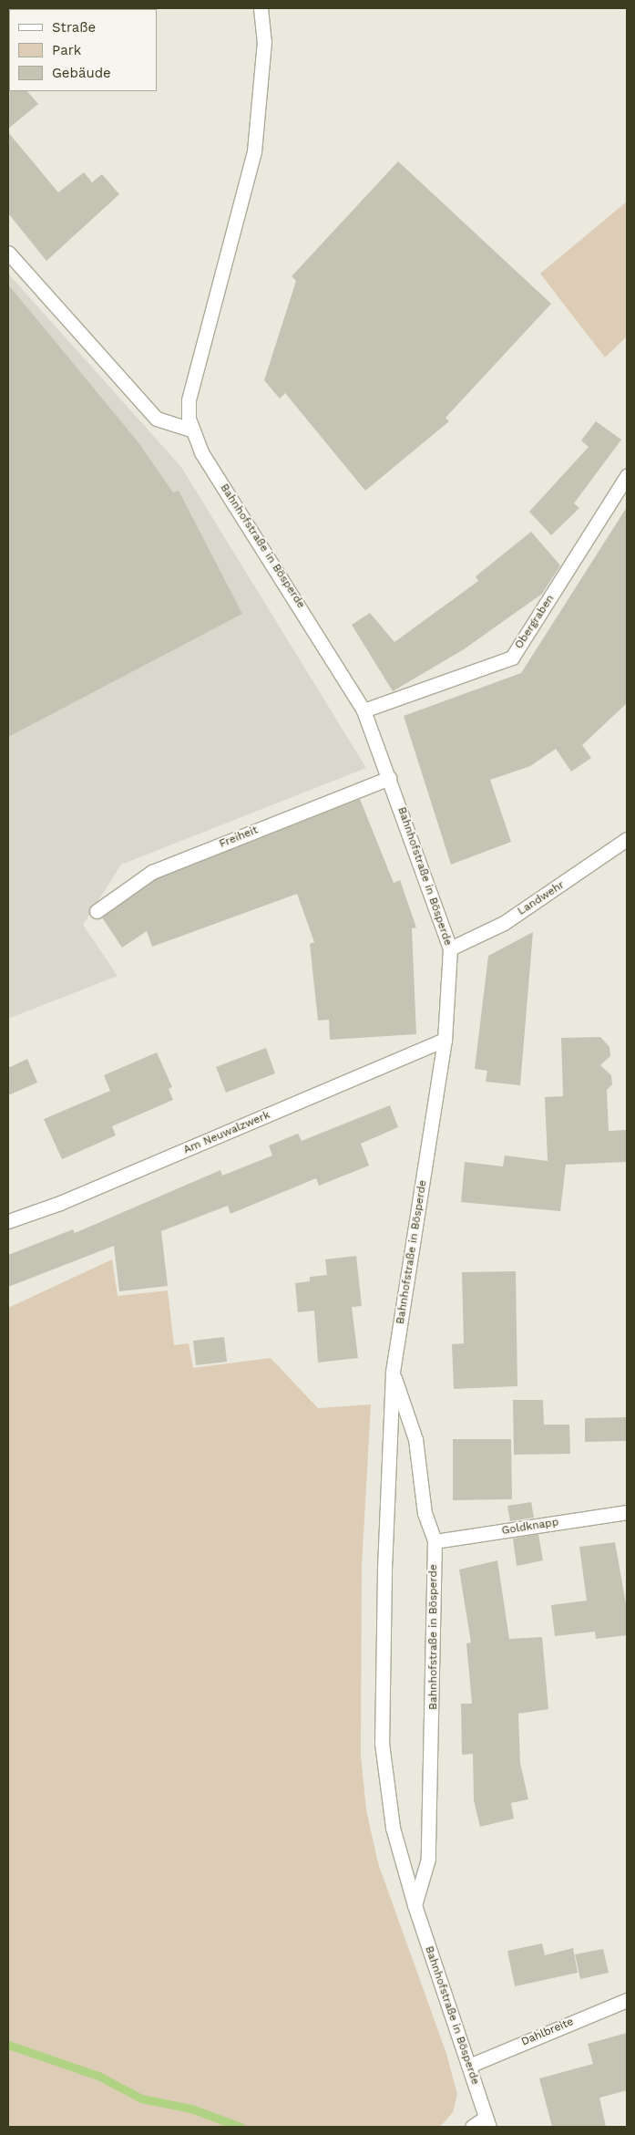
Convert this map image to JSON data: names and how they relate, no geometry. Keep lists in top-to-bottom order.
{
  "streets": {
    "street": [
      "Bahnhofstraße in Bösperde",
      "Obergraben",
      "Freiheit",
      "Landwehr",
      "Am Neuwalzwerk",
      "Goldknapp",
      "Dahlbreite"
    ]
  },
  "crossings": [
    ["Bahnhofstraße in Bösperde", "Obergraben"],
    ["Bahnhofstraße in Bösperde", "Freiheit"],
    ["Bahnhofstraße in Bösperde", "Landwehr"],
    ["Bahnhofstraße in Bösperde", "Am Neuwalzwerk"],
    ["Bahnhofstraße in Bösperde", "Goldknapp"],
    ["Bahnhofstraße in Bösperde", "Dahlbreite"]
  ],
  "legend": ["Straße", "Park", "Gebäude"]
}
